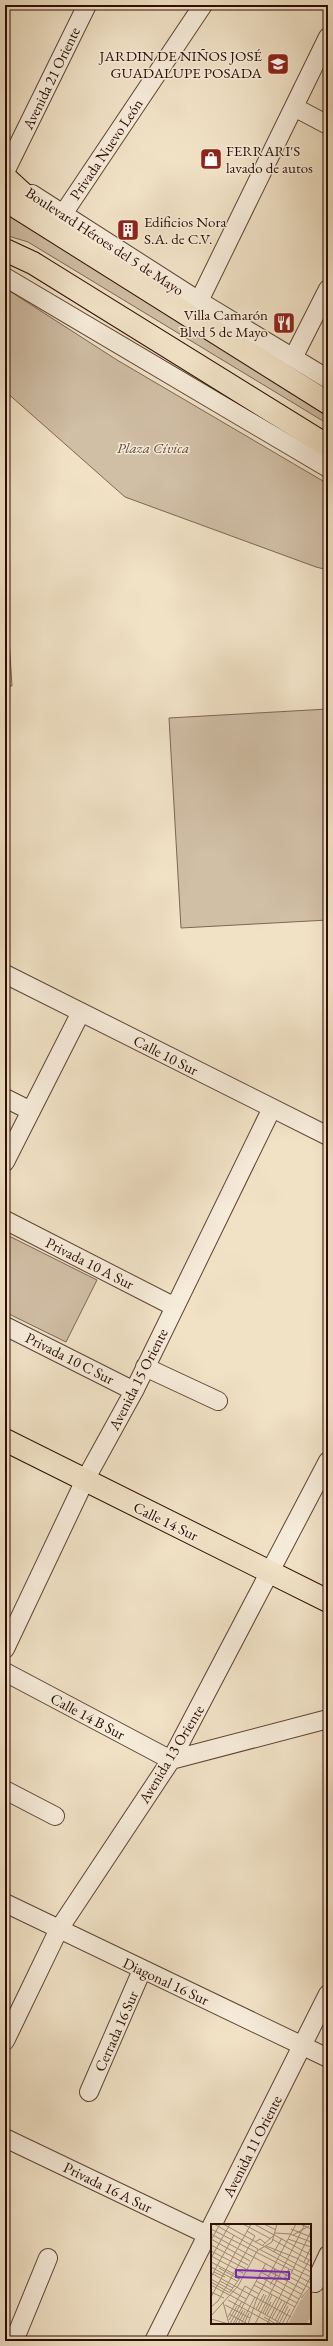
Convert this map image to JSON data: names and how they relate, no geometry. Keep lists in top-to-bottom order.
{
  "streets": {
    "main road": ["Boulevard Héroes del 5 de Mayo", "Calle 14 Sur"],
    "street": [
      "Avenida 21 Oriente",
      "Privada Nuevo León",
      "Calle 10 Sur",
      "Privada 10 A Sur",
      "Privada 10 C Sur",
      "Avenida 15 Oriente",
      "Calle 14 B Sur",
      "Avenida 13 Oriente",
      "Diagonal 16 Sur",
      "Cerrada 16 Sur",
      "Avenida 11 Oriente",
      "Privada 16 A Sur"
    ]
  },
  "crossings": [
    ["Privada Nuevo León", "Boulevard Héroes del 5 de Mayo"],
    ["Calle 10 Sur", "Avenida 15 Oriente"],
    ["Privada 10 A Sur", "Avenida 15 Oriente"],
    ["Privada 10 C Sur", "Avenida 15 Oriente"],
    ["Avenida 15 Oriente", "Calle 14 Sur"],
    ["Calle 14 Sur", "Avenida 13 Oriente"],
    ["Calle 14 B Sur", "Avenida 13 Oriente"],
    ["Avenida 13 Oriente", "Diagonal 16 Sur"],
    ["Diagonal 16 Sur", "Cerrada 16 Sur"],
    ["Diagonal 16 Sur", "Avenida 11 Oriente"],
    ["Avenida 11 Oriente", "Privada 16 A Sur"]
  ],
  "parks": ["Plaza Cívica"],
  "places": {
    "school or university": ["JARDIN DE NIÑOS JOSÉ GUADALUPE POSADA"],
    "shop": ["FERRARI'S lavado de autos"],
    "building": ["Edificios Nora S.A. de C.V."],
    "restaurant": ["Villa Camarón Blvd 5 de Mayo"]
  }
}
